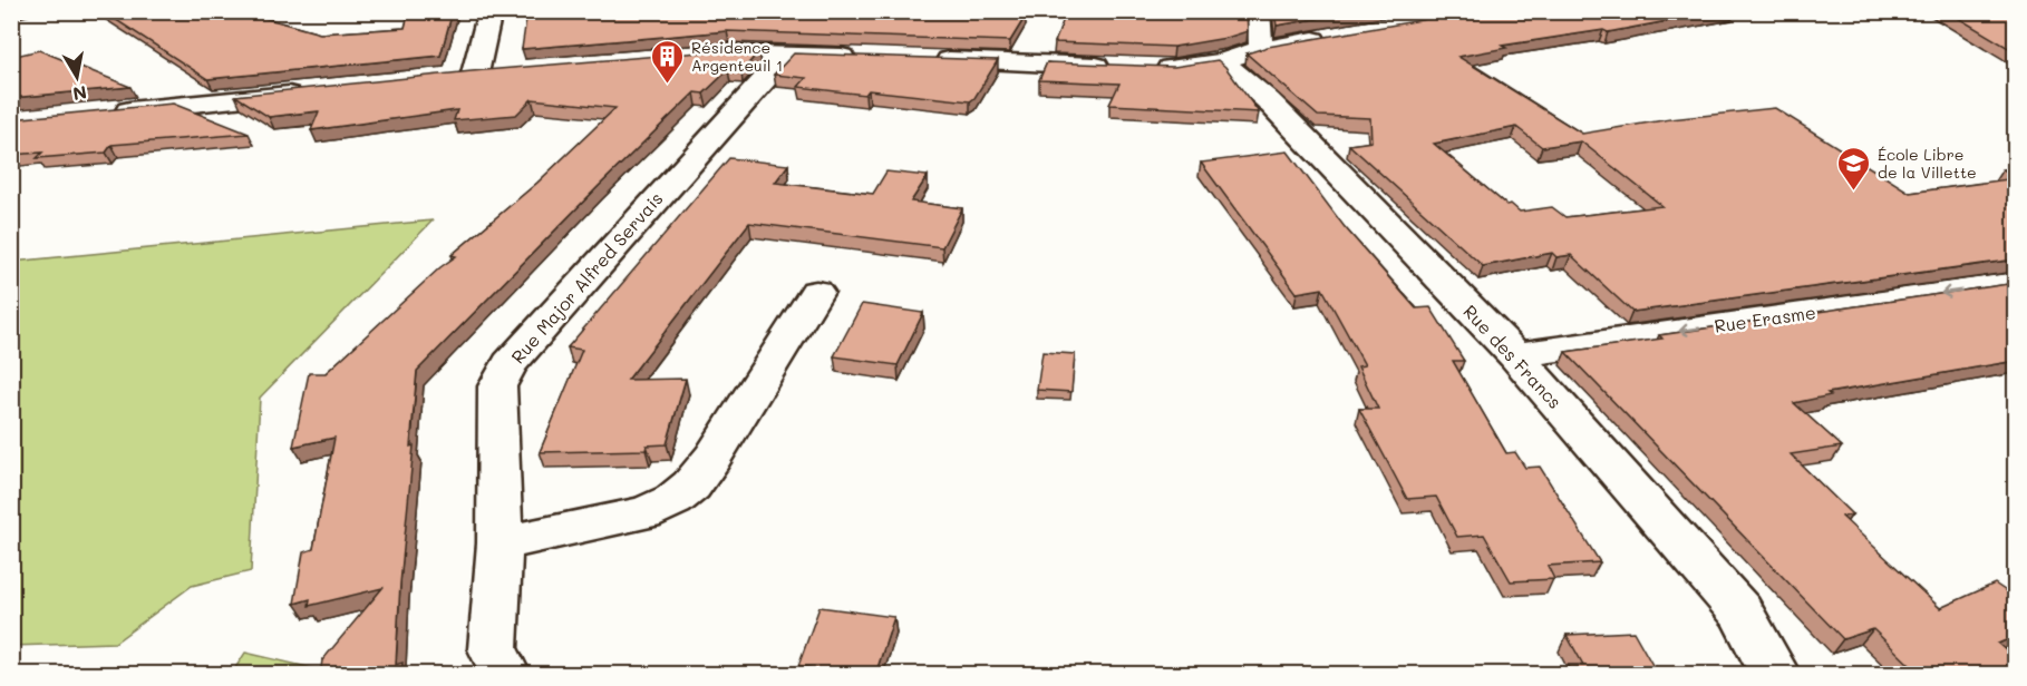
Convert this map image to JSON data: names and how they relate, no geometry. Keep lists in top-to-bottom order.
{
  "streets": {
    "street": ["Rue Major Alfred Servais", "Rue Erasme", "Rue des Francs"]
  },
  "crossings": [
    ["Rue Erasme", "Rue des Francs"]
  ],
  "one_way": ["Rue Erasme"],
  "places": {
    "building": ["Résidence Argenteuil 1"],
    "school or university": ["École Libre de la Villette"]
  },
  "north": "bottom"
}
